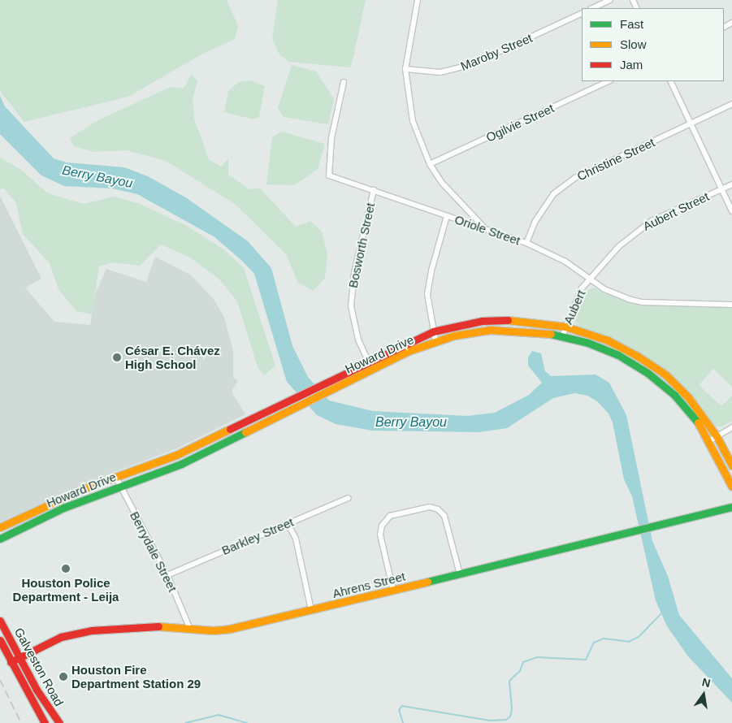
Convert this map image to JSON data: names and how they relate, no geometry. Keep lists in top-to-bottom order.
{
  "streets": {
    "main road": ["Howard Drive", "Ahrens Street", "Galveston Road"],
    "street": [
      "Maroby Street",
      "Ogilvie Street",
      "Christine Street",
      "Aubert Street",
      "Oriole Street",
      "Bosworth Street",
      "Aubert",
      "Barkley Street",
      "Berrydale Street"
    ]
  },
  "crossings": [
    ["Christine Street", "Oriole Street"],
    ["Aubert Street", "Oriole Street"],
    ["Aubert Street", "Aubert"],
    ["Oriole Street", "Bosworth Street"],
    ["Oriole Street", "Aubert"],
    ["Bosworth Street", "Howard Drive"],
    ["Aubert", "Howard Drive"],
    ["Howard Drive", "Berrydale Street"],
    ["Barkley Street", "Berrydale Street"],
    ["Berrydale Street", "Ahrens Street"],
    ["Ahrens Street", "Galveston Road"]
  ],
  "water": ["Berry Bayou"],
  "places": ["César E. Chávez High School", "Houston Police Department - Leija", "Houston Fire Department Station 29"],
  "legend": ["Fast", "Slow", "Jam"],
  "north": "top"
}
